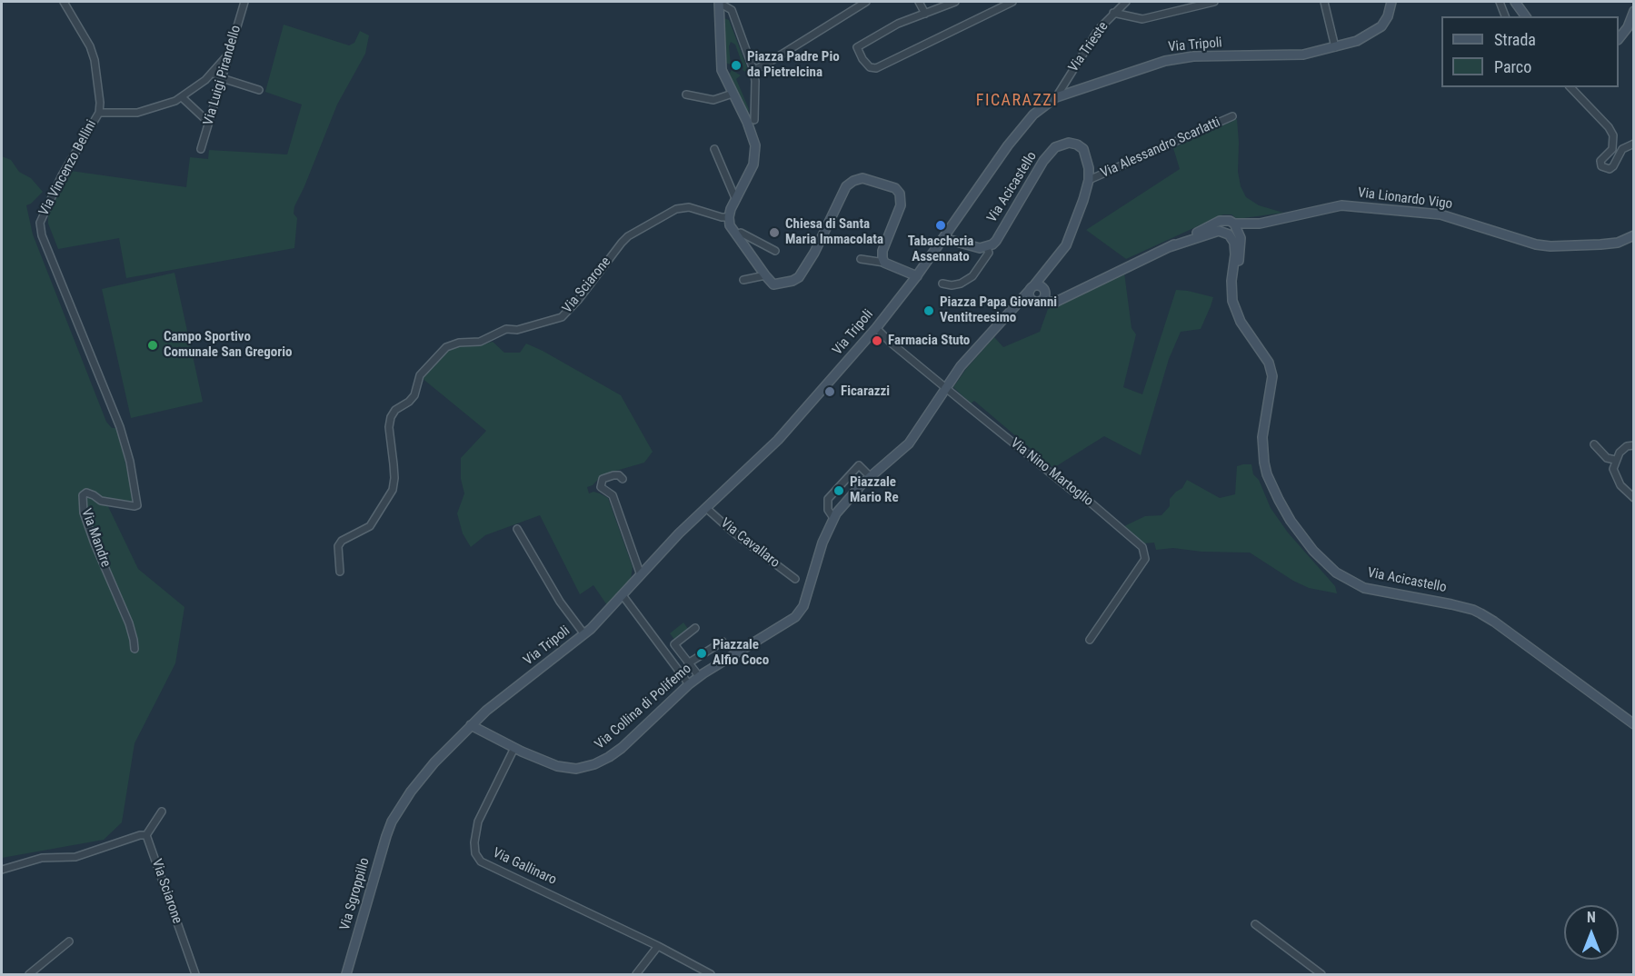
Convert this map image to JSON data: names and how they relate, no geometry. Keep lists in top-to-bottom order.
{
  "streets": {
    "street": [
      "Via Tripoli",
      "Via Trieste",
      "Via Luigi Pirandello",
      "Via Alessandro Scarlatti",
      "Via Vincenzo Bellini",
      "Via Acicastello",
      "Via Lionardo Vigo",
      "Via Sciarone",
      "Via Nino Martoglio",
      "Via Mandre",
      "Via Cavallaro",
      "Via Collina di Polifemo",
      "Via Gallinaro",
      "Via Sgroppillo"
    ]
  },
  "crossings": [
    ["Via Tripoli", "Via Trieste"],
    ["Via Tripoli", "Via Nino Martoglio"],
    ["Via Tripoli", "Via Cavallaro"],
    ["Via Tripoli", "Via Sgroppillo"],
    ["Via Alessandro Scarlatti", "Via Acicastello"],
    ["Via Vincenzo Bellini", "Via Mandre"],
    ["Via Acicastello", "Via Collina di Polifemo"],
    ["Via Nino Martoglio", "Via Collina di Polifemo"],
    ["Via Collina di Polifemo", "Via Gallinaro"]
  ],
  "districts": ["FICARAZZI"],
  "places": [
    "Piazza Padre Pio da Pietrelcina",
    "Tabaccheria Assennato",
    "Chiesa di Santa Maria Immacolata",
    "Piazza Papa Giovanni Ventitreesimo",
    "Farmacia Stuto",
    "Campo Sportivo Comunale San Gregorio",
    "Ficarazzi",
    "Piazzale Mario Re",
    "Piazzale Alfio Coco"
  ],
  "legend": ["Strada", "Parco"],
  "north": "top"
}
